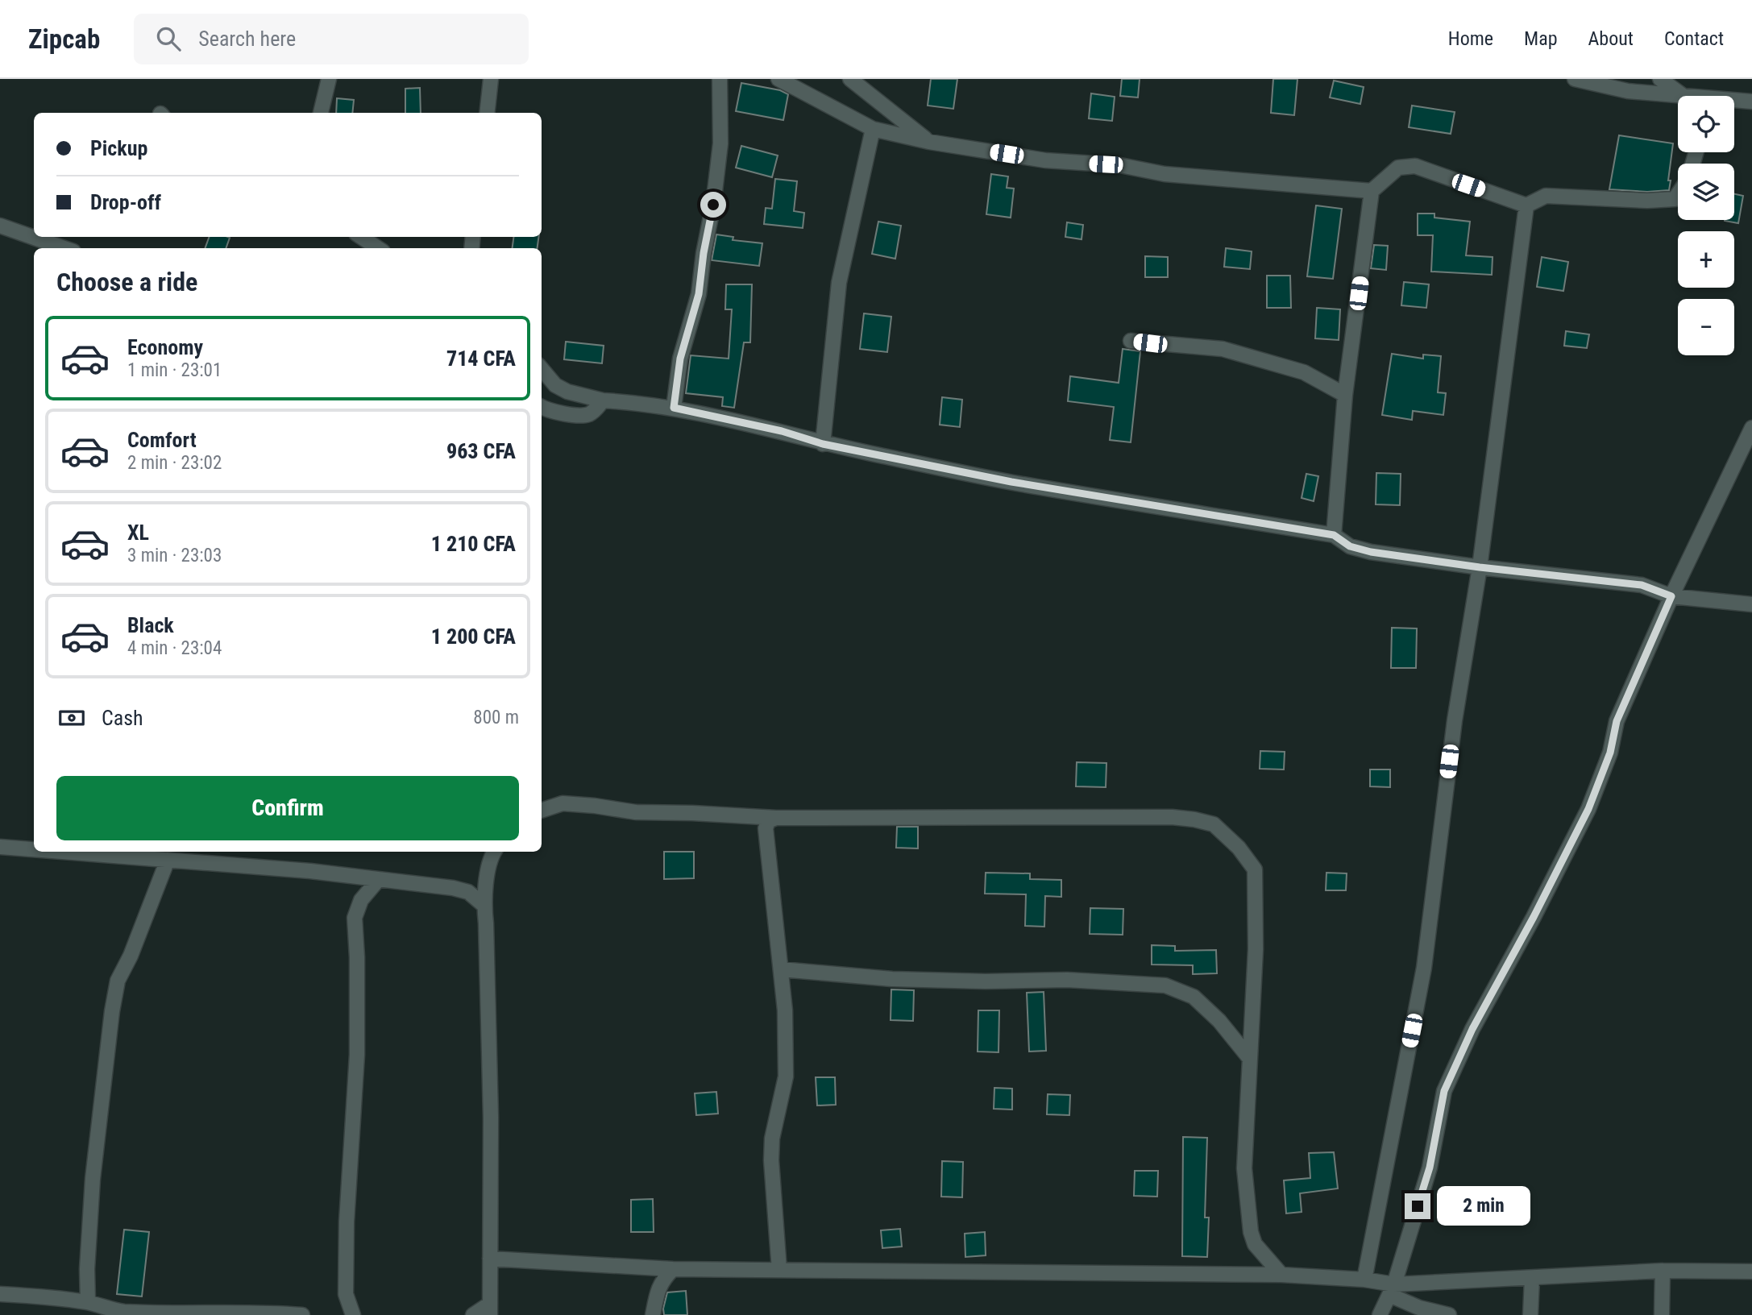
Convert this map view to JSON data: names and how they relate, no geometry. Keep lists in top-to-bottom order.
{
  "page": {
    "header": "Zipcab",
    "search": "Search here",
    "nav": [
      "Home",
      "Map",
      "About",
      "Contact"
    ],
    "map_buttons": ["+", "−"],
    "banner": ["Pickup", "Drop-off"],
    "heading": "Choose a ride",
    "list": [
      {
        "name": "Economy",
        "note": "1 min · 23:01",
        "value": "714 CFA"
      },
      {
        "name": "Comfort",
        "note": "2 min · 23:02",
        "value": "963 CFA"
      },
      {
        "name": "XL",
        "note": "3 min · 23:03",
        "value": "1 210 CFA"
      },
      {
        "name": "Black",
        "note": "4 min · 23:04",
        "value": "1 200 CFA"
      }
    ],
    "pay": ["Cash", "800 m"],
    "buttons": "Confirm",
    "bubble": "2 min"
  }
}
